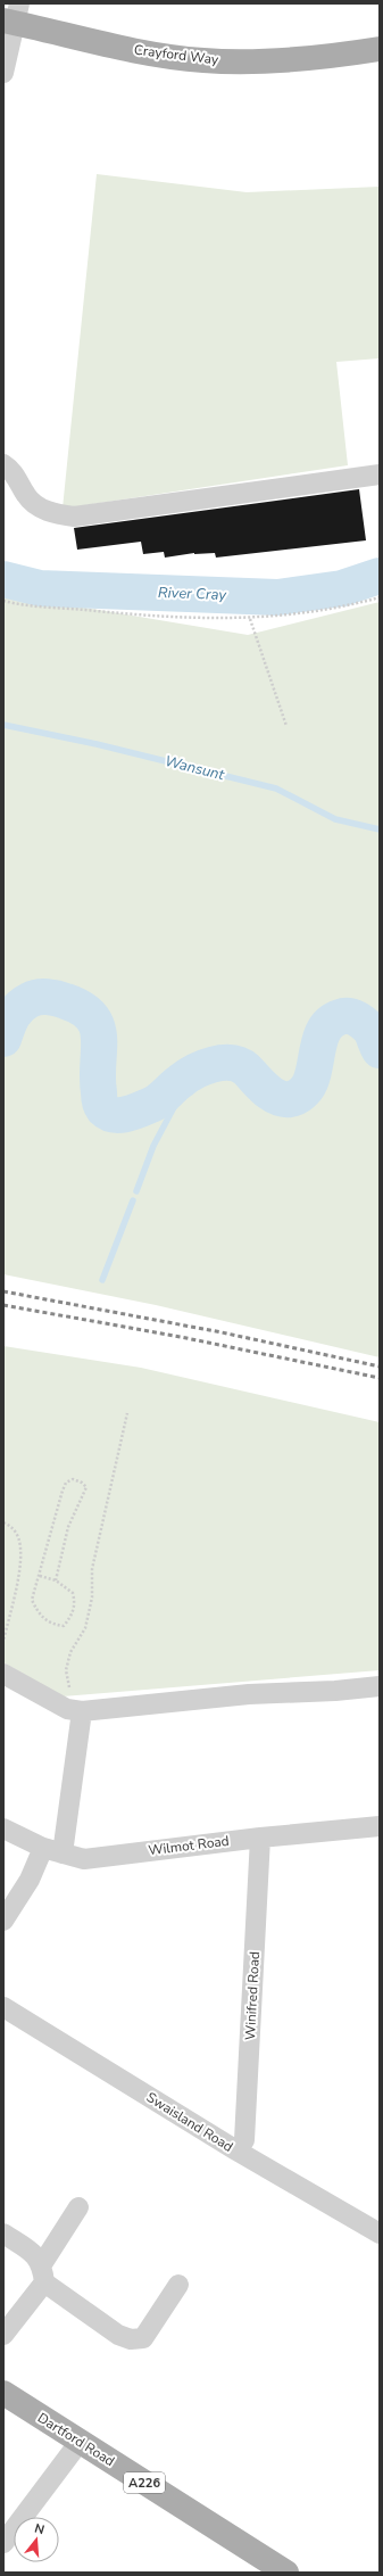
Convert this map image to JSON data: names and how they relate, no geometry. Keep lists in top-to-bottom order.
{
  "streets": {
    "main road": ["Crayford Way", "Dartford Road", "A226"],
    "street": ["Wilmot Road", "Winifred Road", "Swaisland Road"]
  },
  "crossings": [
    ["Wilmot Road", "Winifred Road"],
    ["Winifred Road", "Swaisland Road"]
  ],
  "water": ["River Cray", "Wansunt"],
  "north": "top"
}
